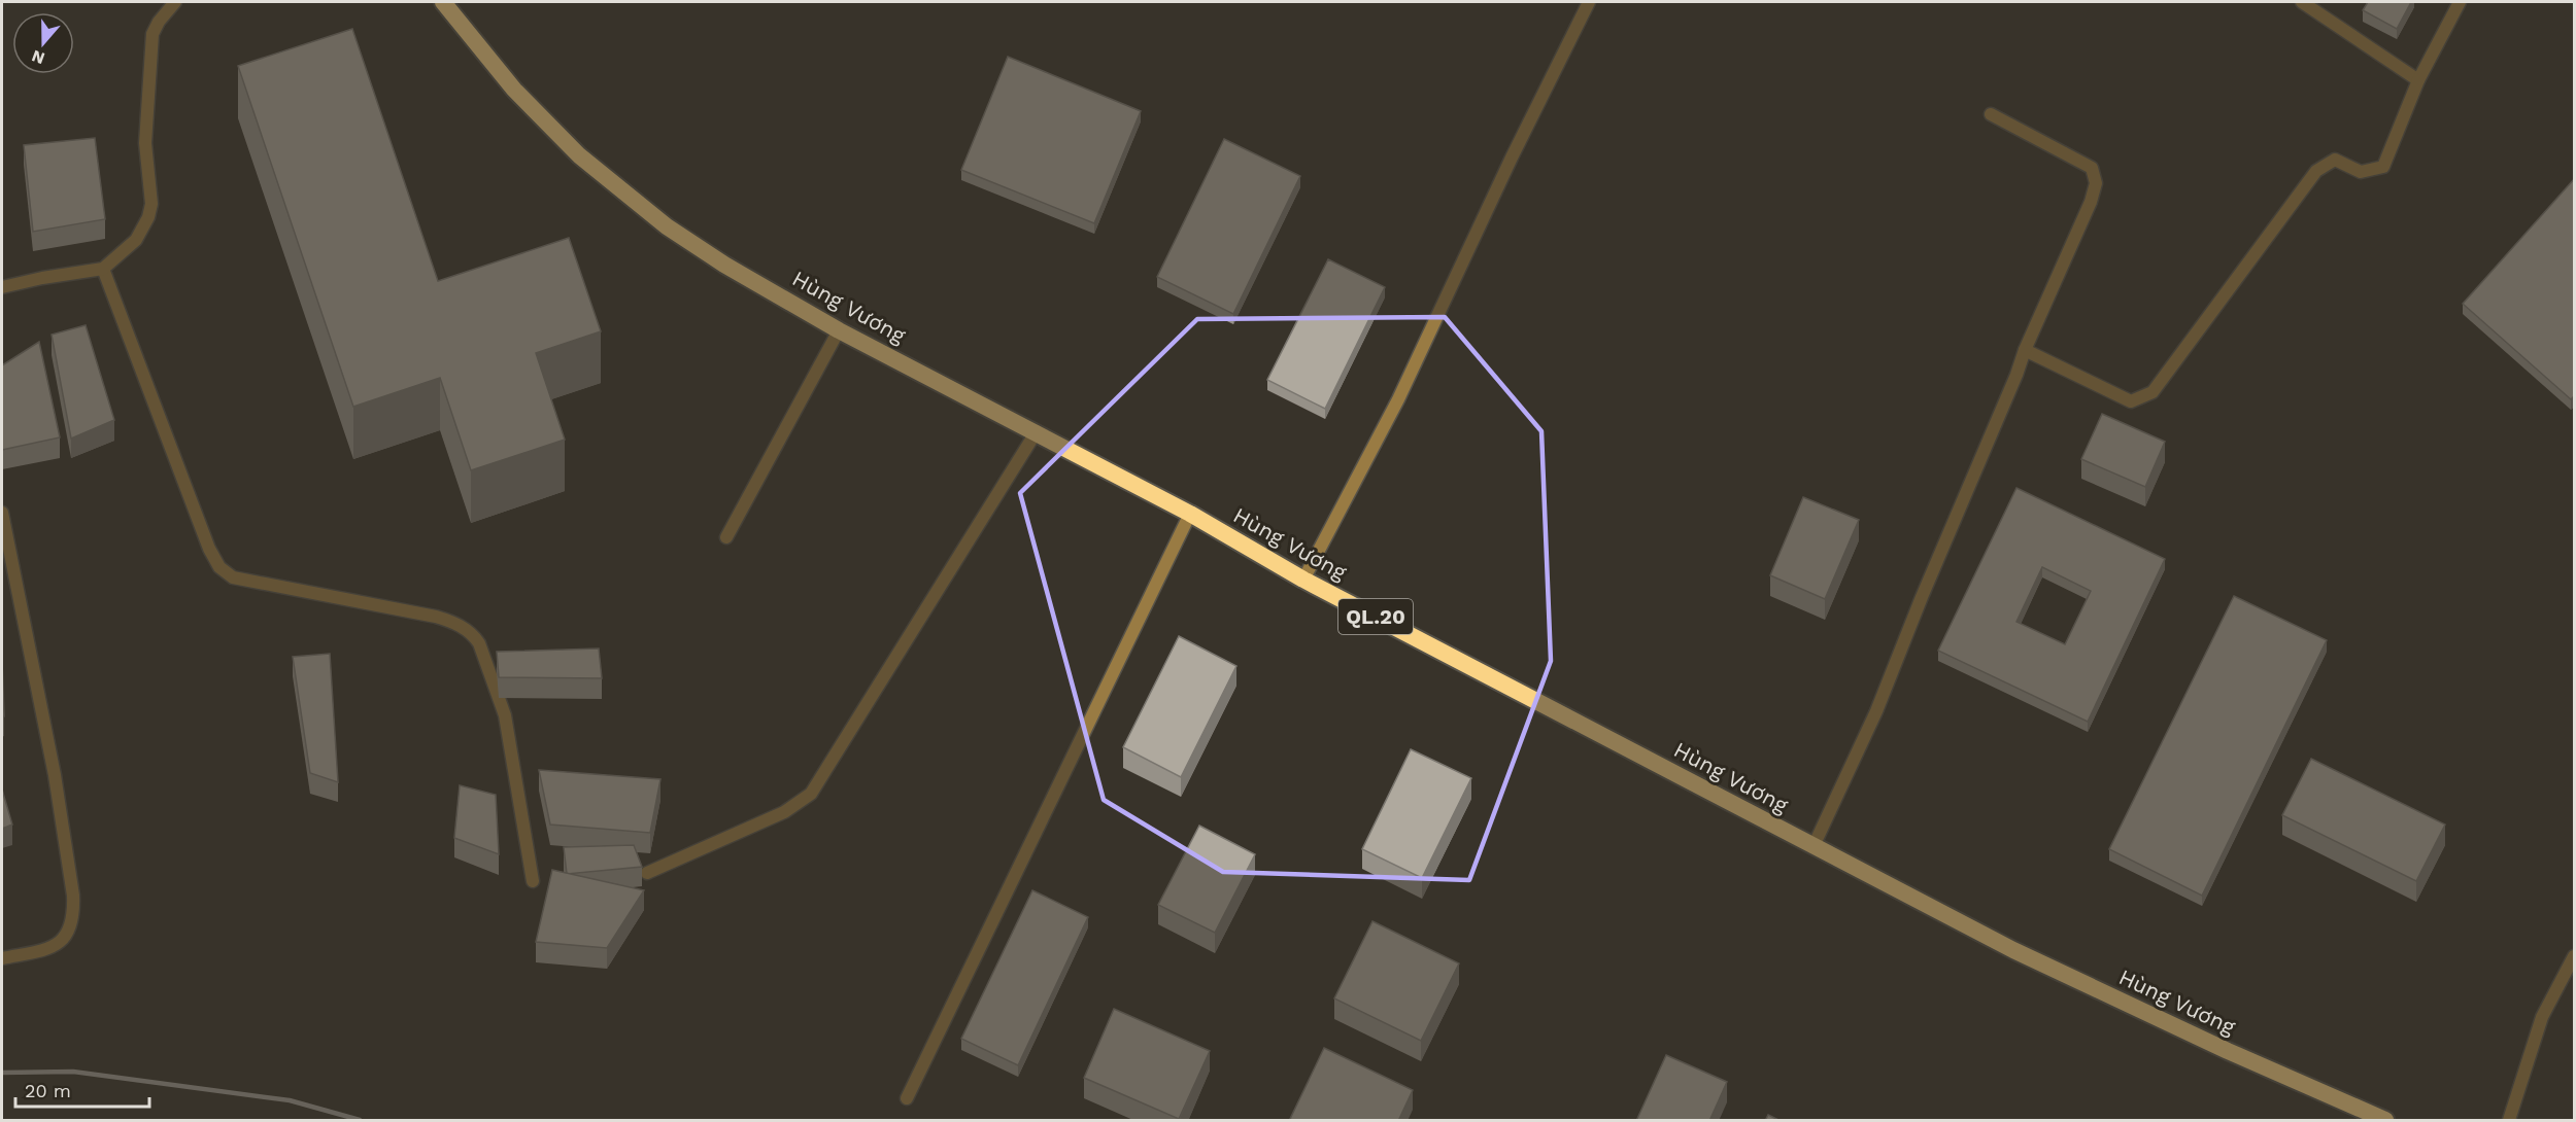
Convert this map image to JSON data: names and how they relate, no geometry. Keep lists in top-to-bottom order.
{
  "streets": {
    "highway": ["Hùng Vương", "QL.20"]
  },
  "scale_bar": "20 m",
  "north": "bottom"
}
